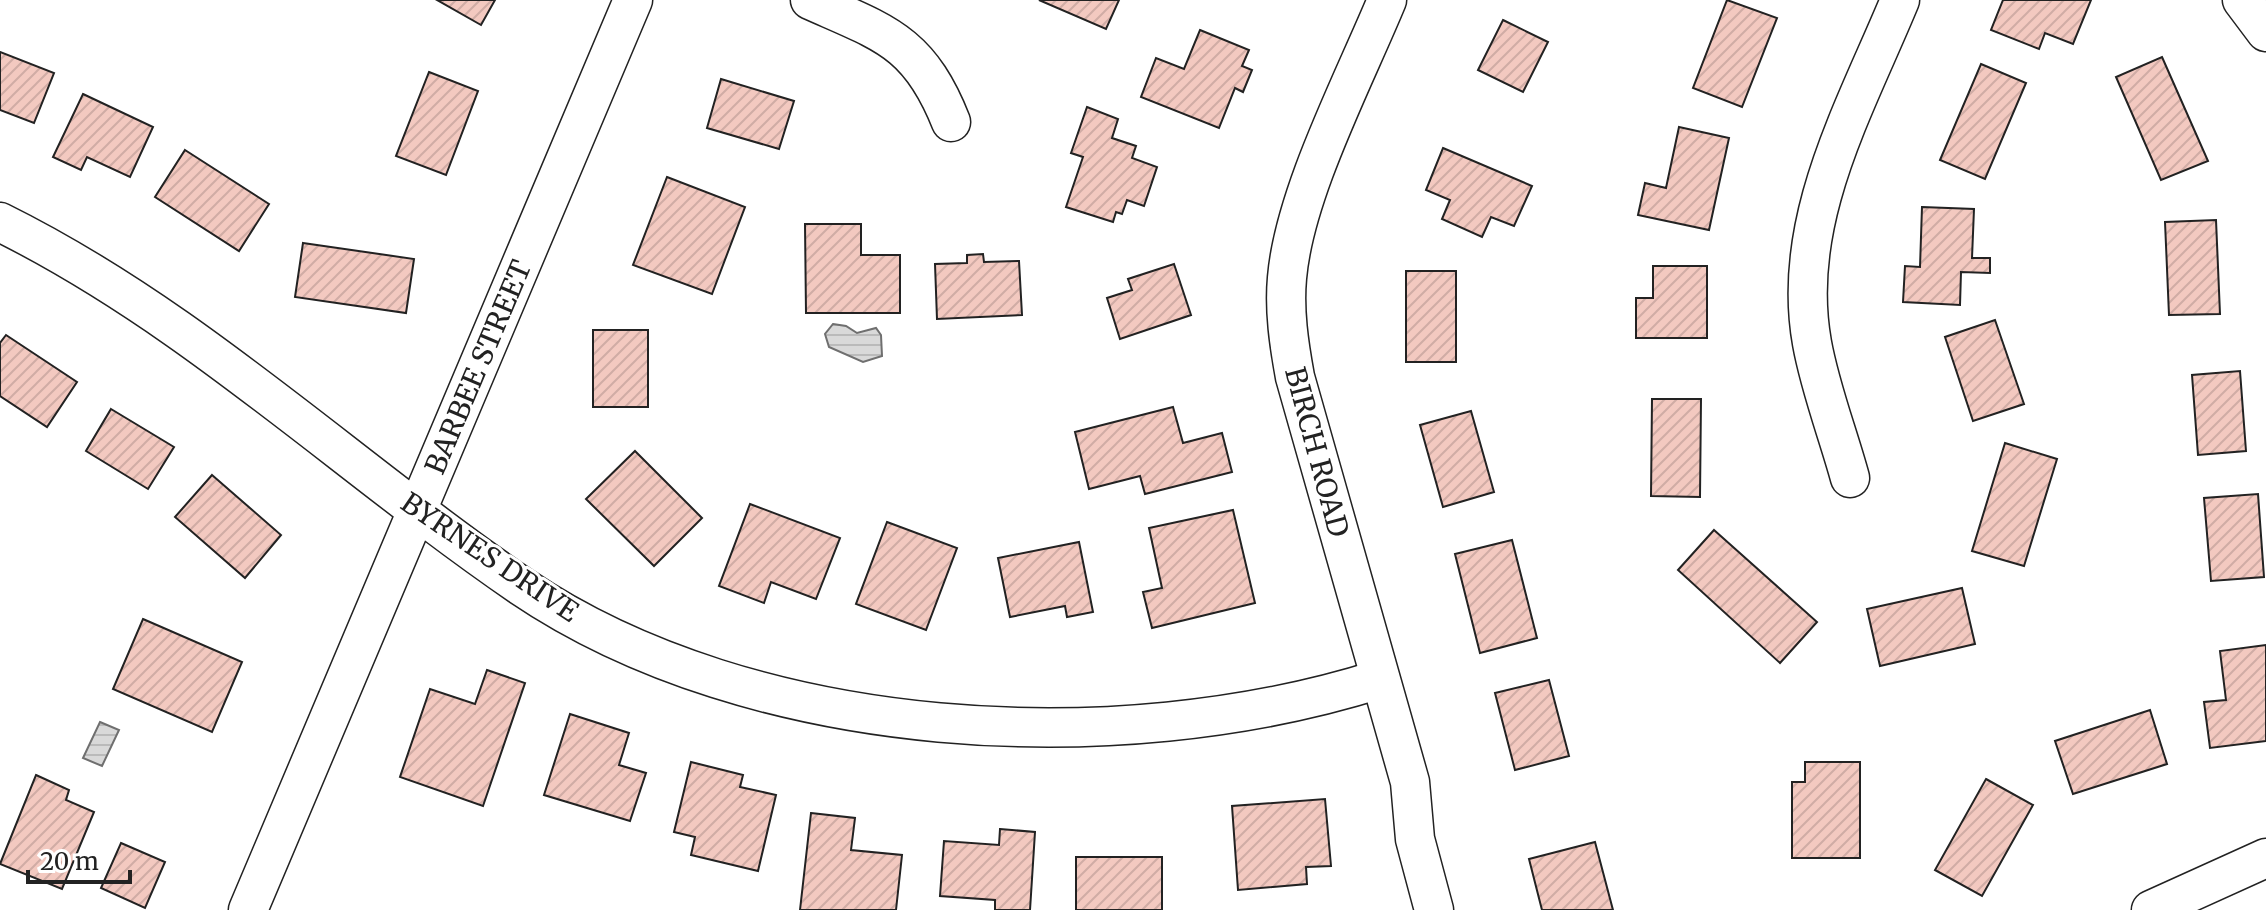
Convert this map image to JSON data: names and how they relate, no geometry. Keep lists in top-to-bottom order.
{
  "streets": {
    "street": ["BARBEE STREET", "BIRCH ROAD", "BYRNES DRIVE"]
  },
  "crossings": [
    ["BARBEE STREET", "BYRNES DRIVE"],
    ["BIRCH ROAD", "BYRNES DRIVE"]
  ],
  "scale_bar": "20 m"
}
